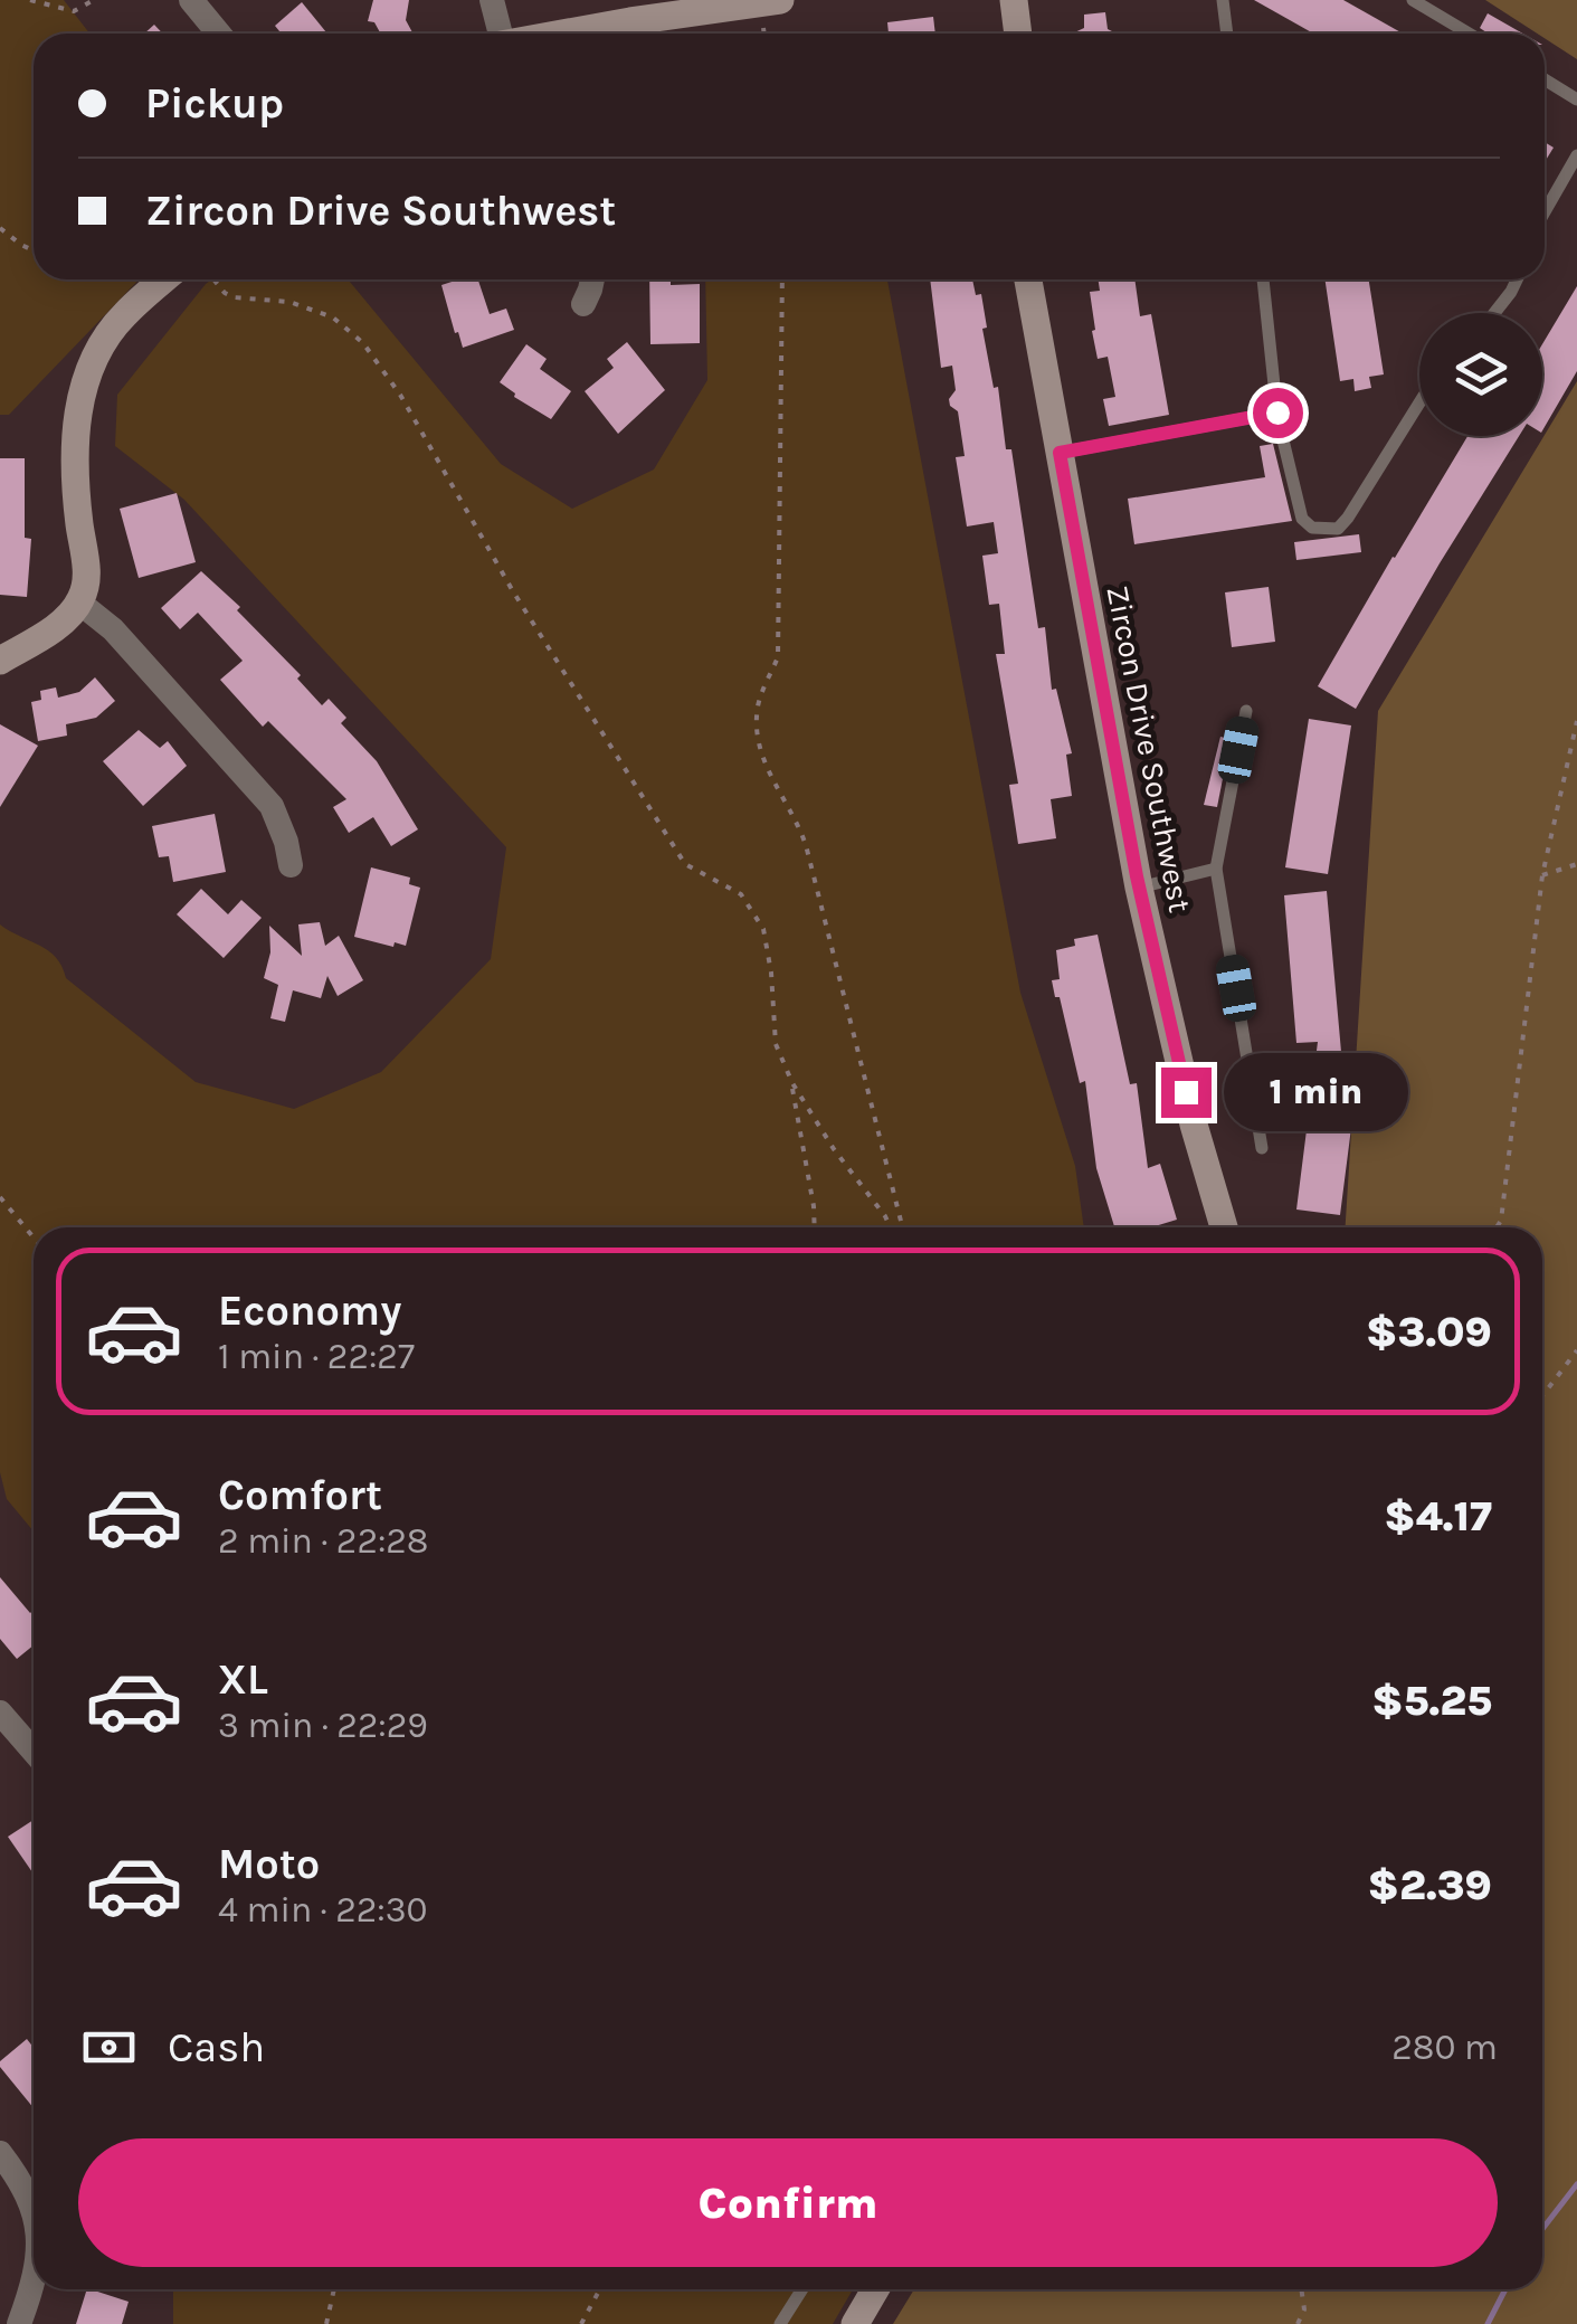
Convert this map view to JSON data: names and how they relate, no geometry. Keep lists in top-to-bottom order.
{
  "streets": {
    "street": ["Zircon Drive Southwest"]
  },
  "page": {
    "banner": ["Pickup", "Zircon Drive Southwest"],
    "bubble": "1 min",
    "list": [
      {
        "name": "Economy",
        "note": "1 min · 22:27",
        "value": "$3.09"
      },
      {
        "name": "Comfort",
        "note": "2 min · 22:28",
        "value": "$4.17"
      },
      {
        "name": "XL",
        "note": "3 min · 22:29",
        "value": "$5.25"
      },
      {
        "name": "Moto",
        "note": "4 min · 22:30",
        "value": "$2.39"
      }
    ],
    "pay": ["Cash", "280 m"],
    "buttons": "Confirm"
  }
}
